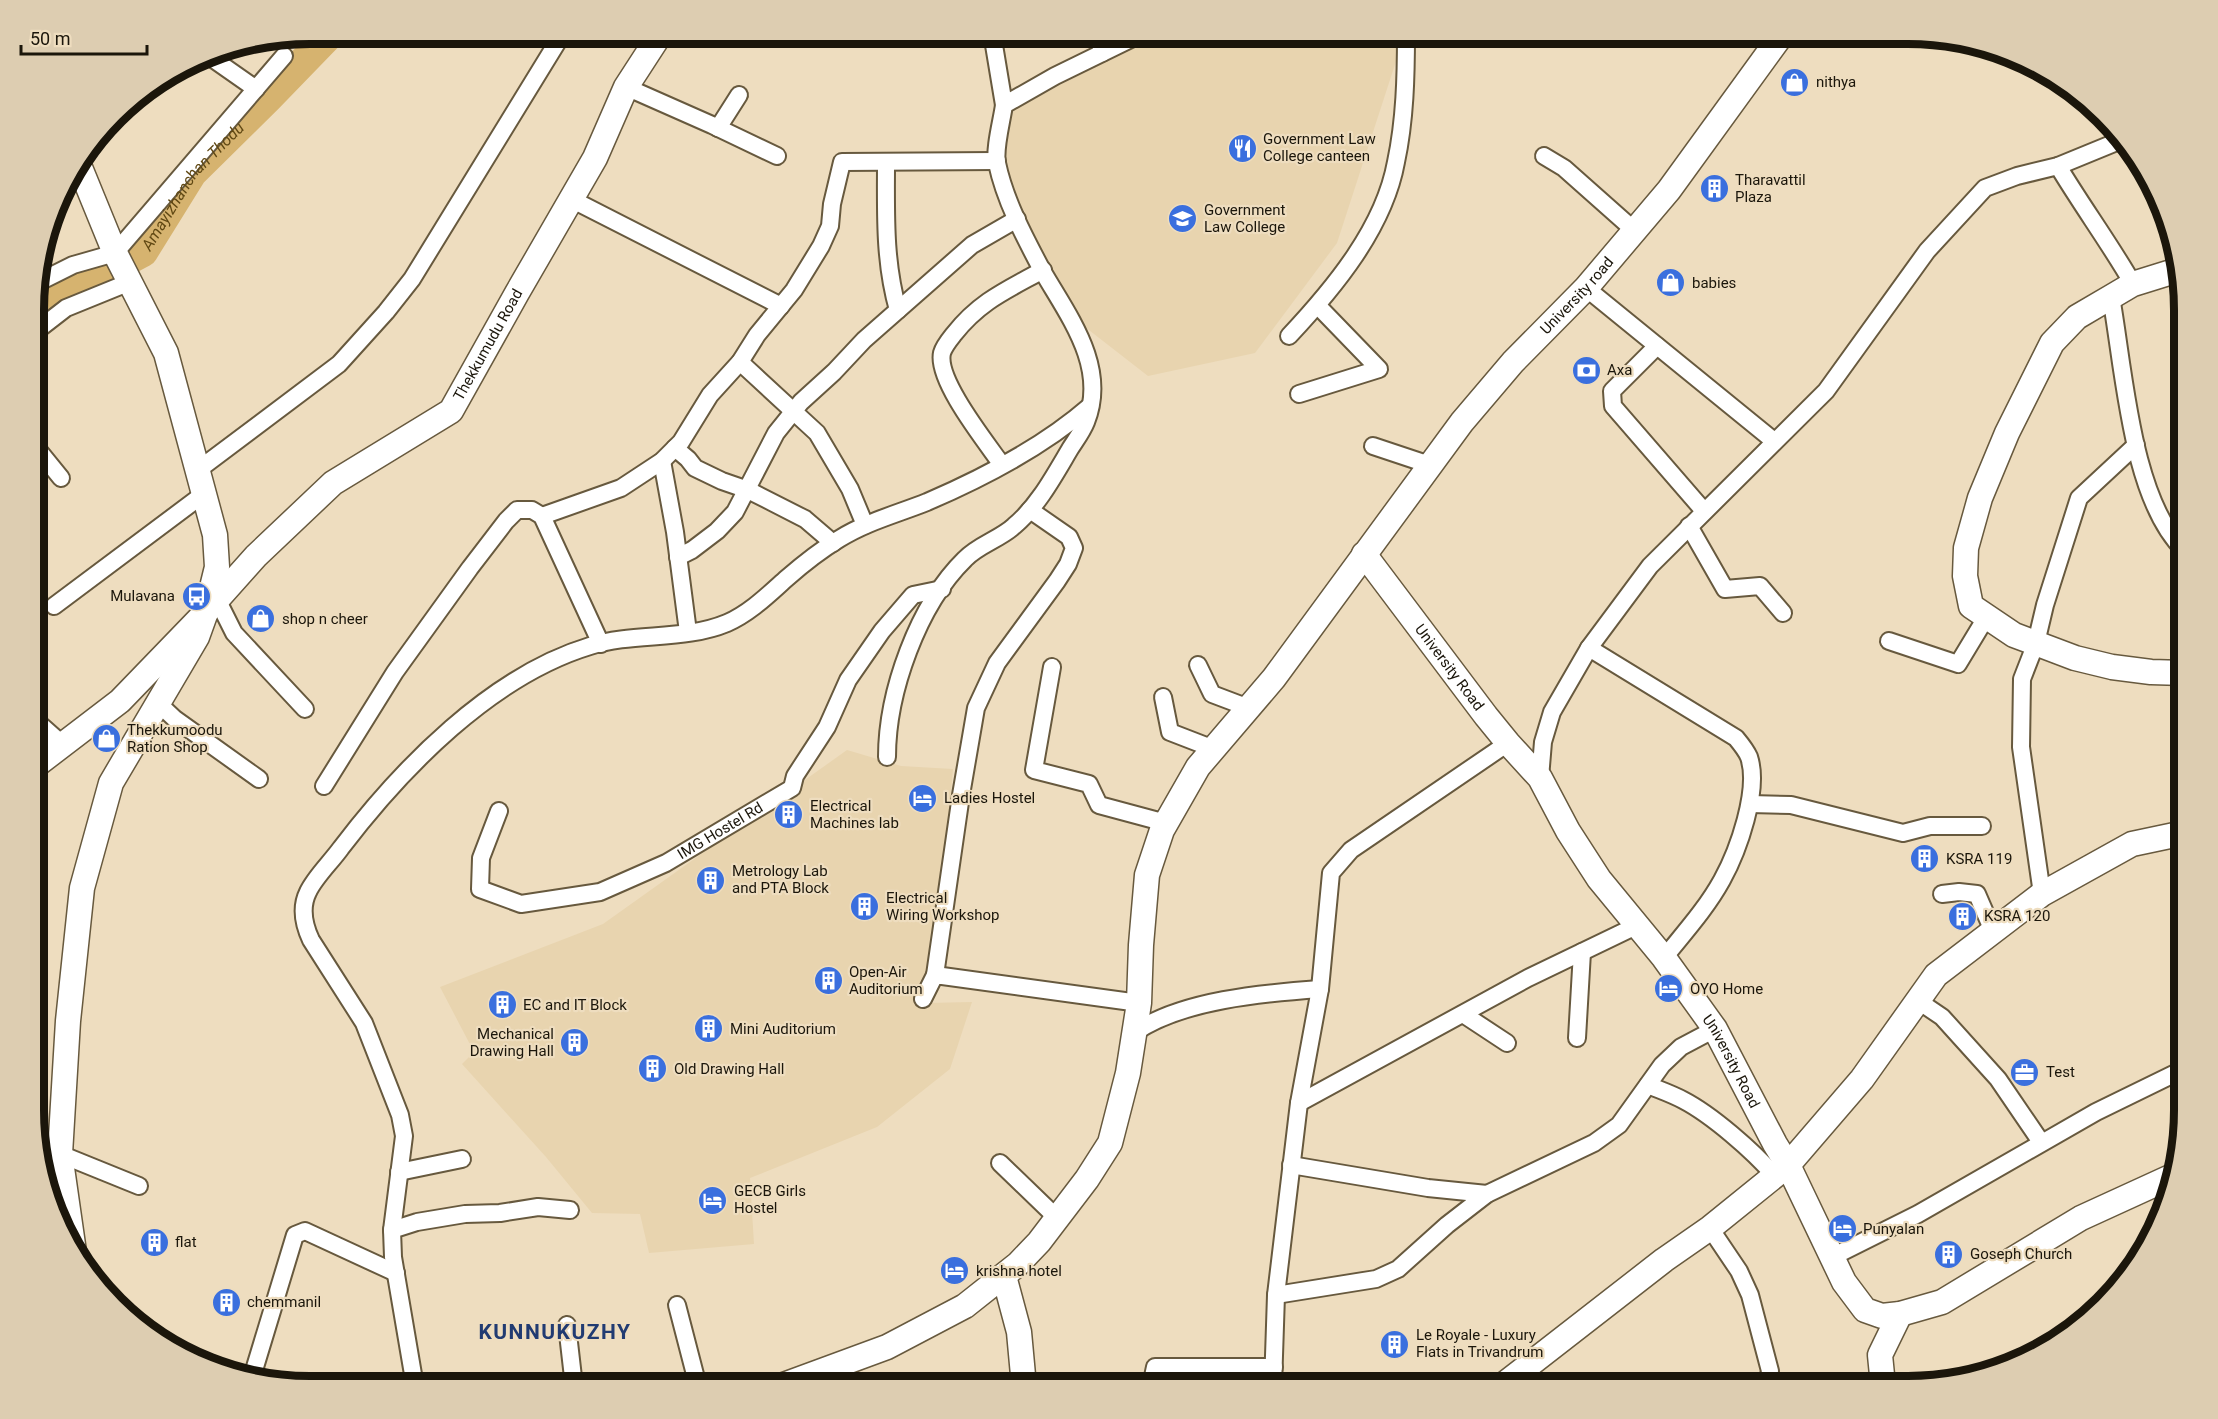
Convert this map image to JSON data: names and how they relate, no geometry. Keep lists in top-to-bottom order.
{
  "streets": {
    "street": [
      "University road",
      "Thekkumudu Road",
      "University Road",
      "IMG Hostel Rd"
    ]
  },
  "crossings": [
    ["University road", "University Road"]
  ],
  "districts": ["KUNNUKUZHY"],
  "water": ["Amayizhanchan Thodu"],
  "places": {
    "shop": [
      "nithya",
      "babies",
      "shop n cheer",
      "Thekkumoodu Ration Shop"
    ],
    "restaurant": ["Government Law College canteen"],
    "building": [
      "Tharavattil Plaza",
      "Electrical Machines lab",
      "KSRA 119",
      "Metrology Lab and PTA Block",
      "Electrical Wiring Workshop",
      "KSRA 120",
      "Open-Air Auditorium",
      "EC and IT Block",
      "Mini Auditorium",
      "Mechanical Drawing Hall",
      "Old Drawing Hall",
      "flat",
      "Goseph Church",
      "chemmanil",
      "Le Royale - Luxury Flats in Trivandrum"
    ],
    "school or university": ["Government Law College"],
    "bank": ["Axa"],
    "bus stop": ["Mulavana"],
    "hotel": [
      "Ladies Hostel",
      "OYO Home",
      "GECB Girls Hostel",
      "Punyalan",
      "krishna hotel"
    ],
    "office": ["Test"]
  },
  "scale_bar": "50 m"
}
